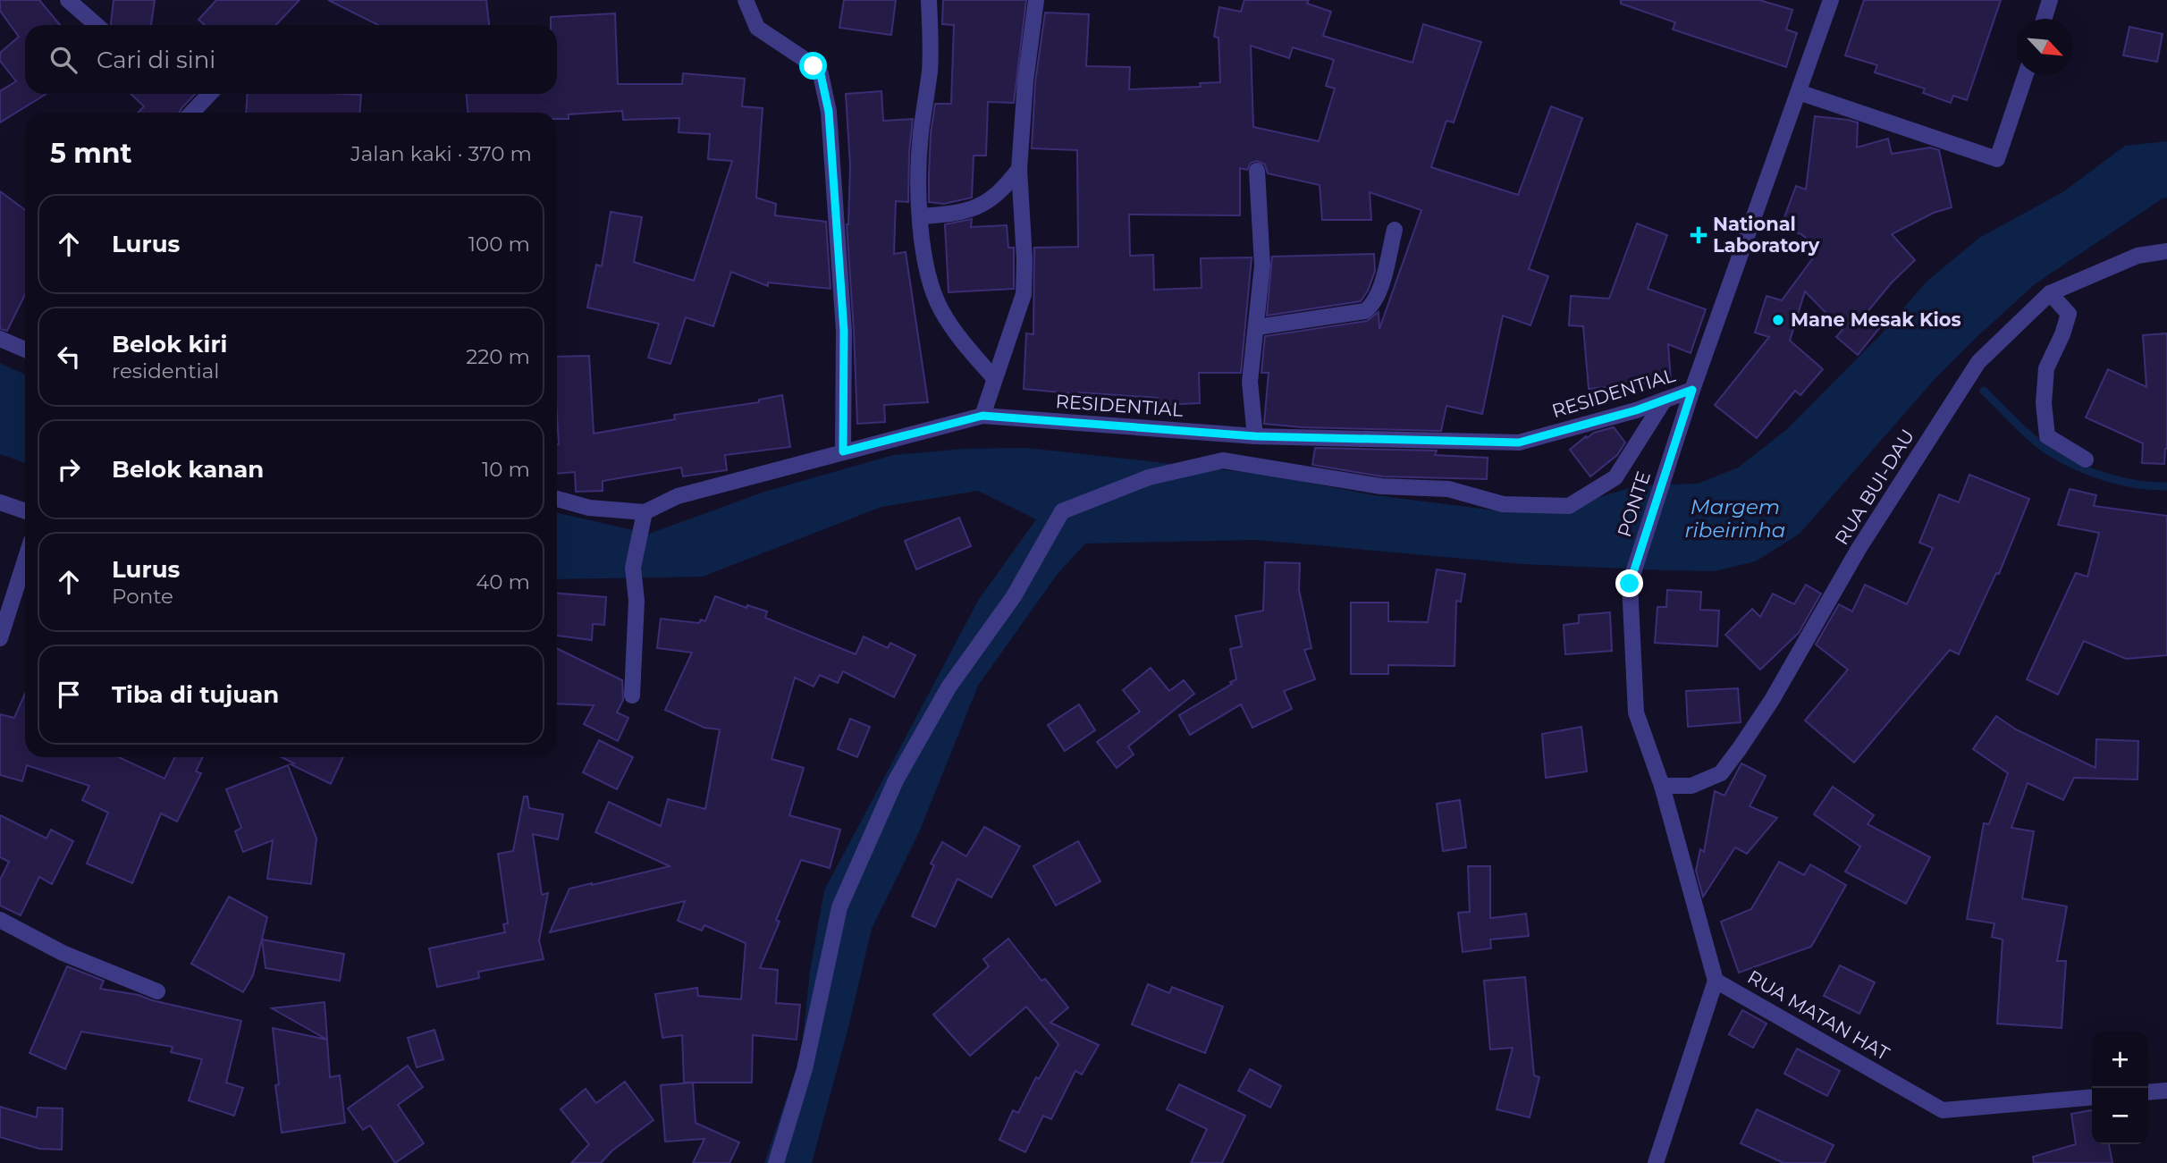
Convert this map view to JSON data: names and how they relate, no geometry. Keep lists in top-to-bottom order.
{
  "streets": {
    "street": [
      "RESIDENTIAL",
      "RUA BUI-DAU",
      "PONTE",
      "RUA MATAN HAT"
    ]
  },
  "crossings": [
    ["RESIDENTIAL", "PONTE"],
    ["RUA BUI-DAU", "PONTE"]
  ],
  "water": ["Margem ribeirinha"],
  "places": {
    "health": ["National Laboratory"],
    "other": ["Mane Mesak Kios"]
  },
  "north": "bottom right",
  "page": {
    "search": "Cari di sini",
    "heading": ["5 mnt", "Jalan kaki · 370 m"],
    "list": [
      ["Lurus", "100 m"],
      ["Belok kiri", "residential", "220 m"],
      ["Belok kanan", "10 m"],
      ["Lurus", "Ponte", "40 m"],
      "Tiba di tujuan"
    ],
    "map_buttons": ["+", "−"]
  }
}
